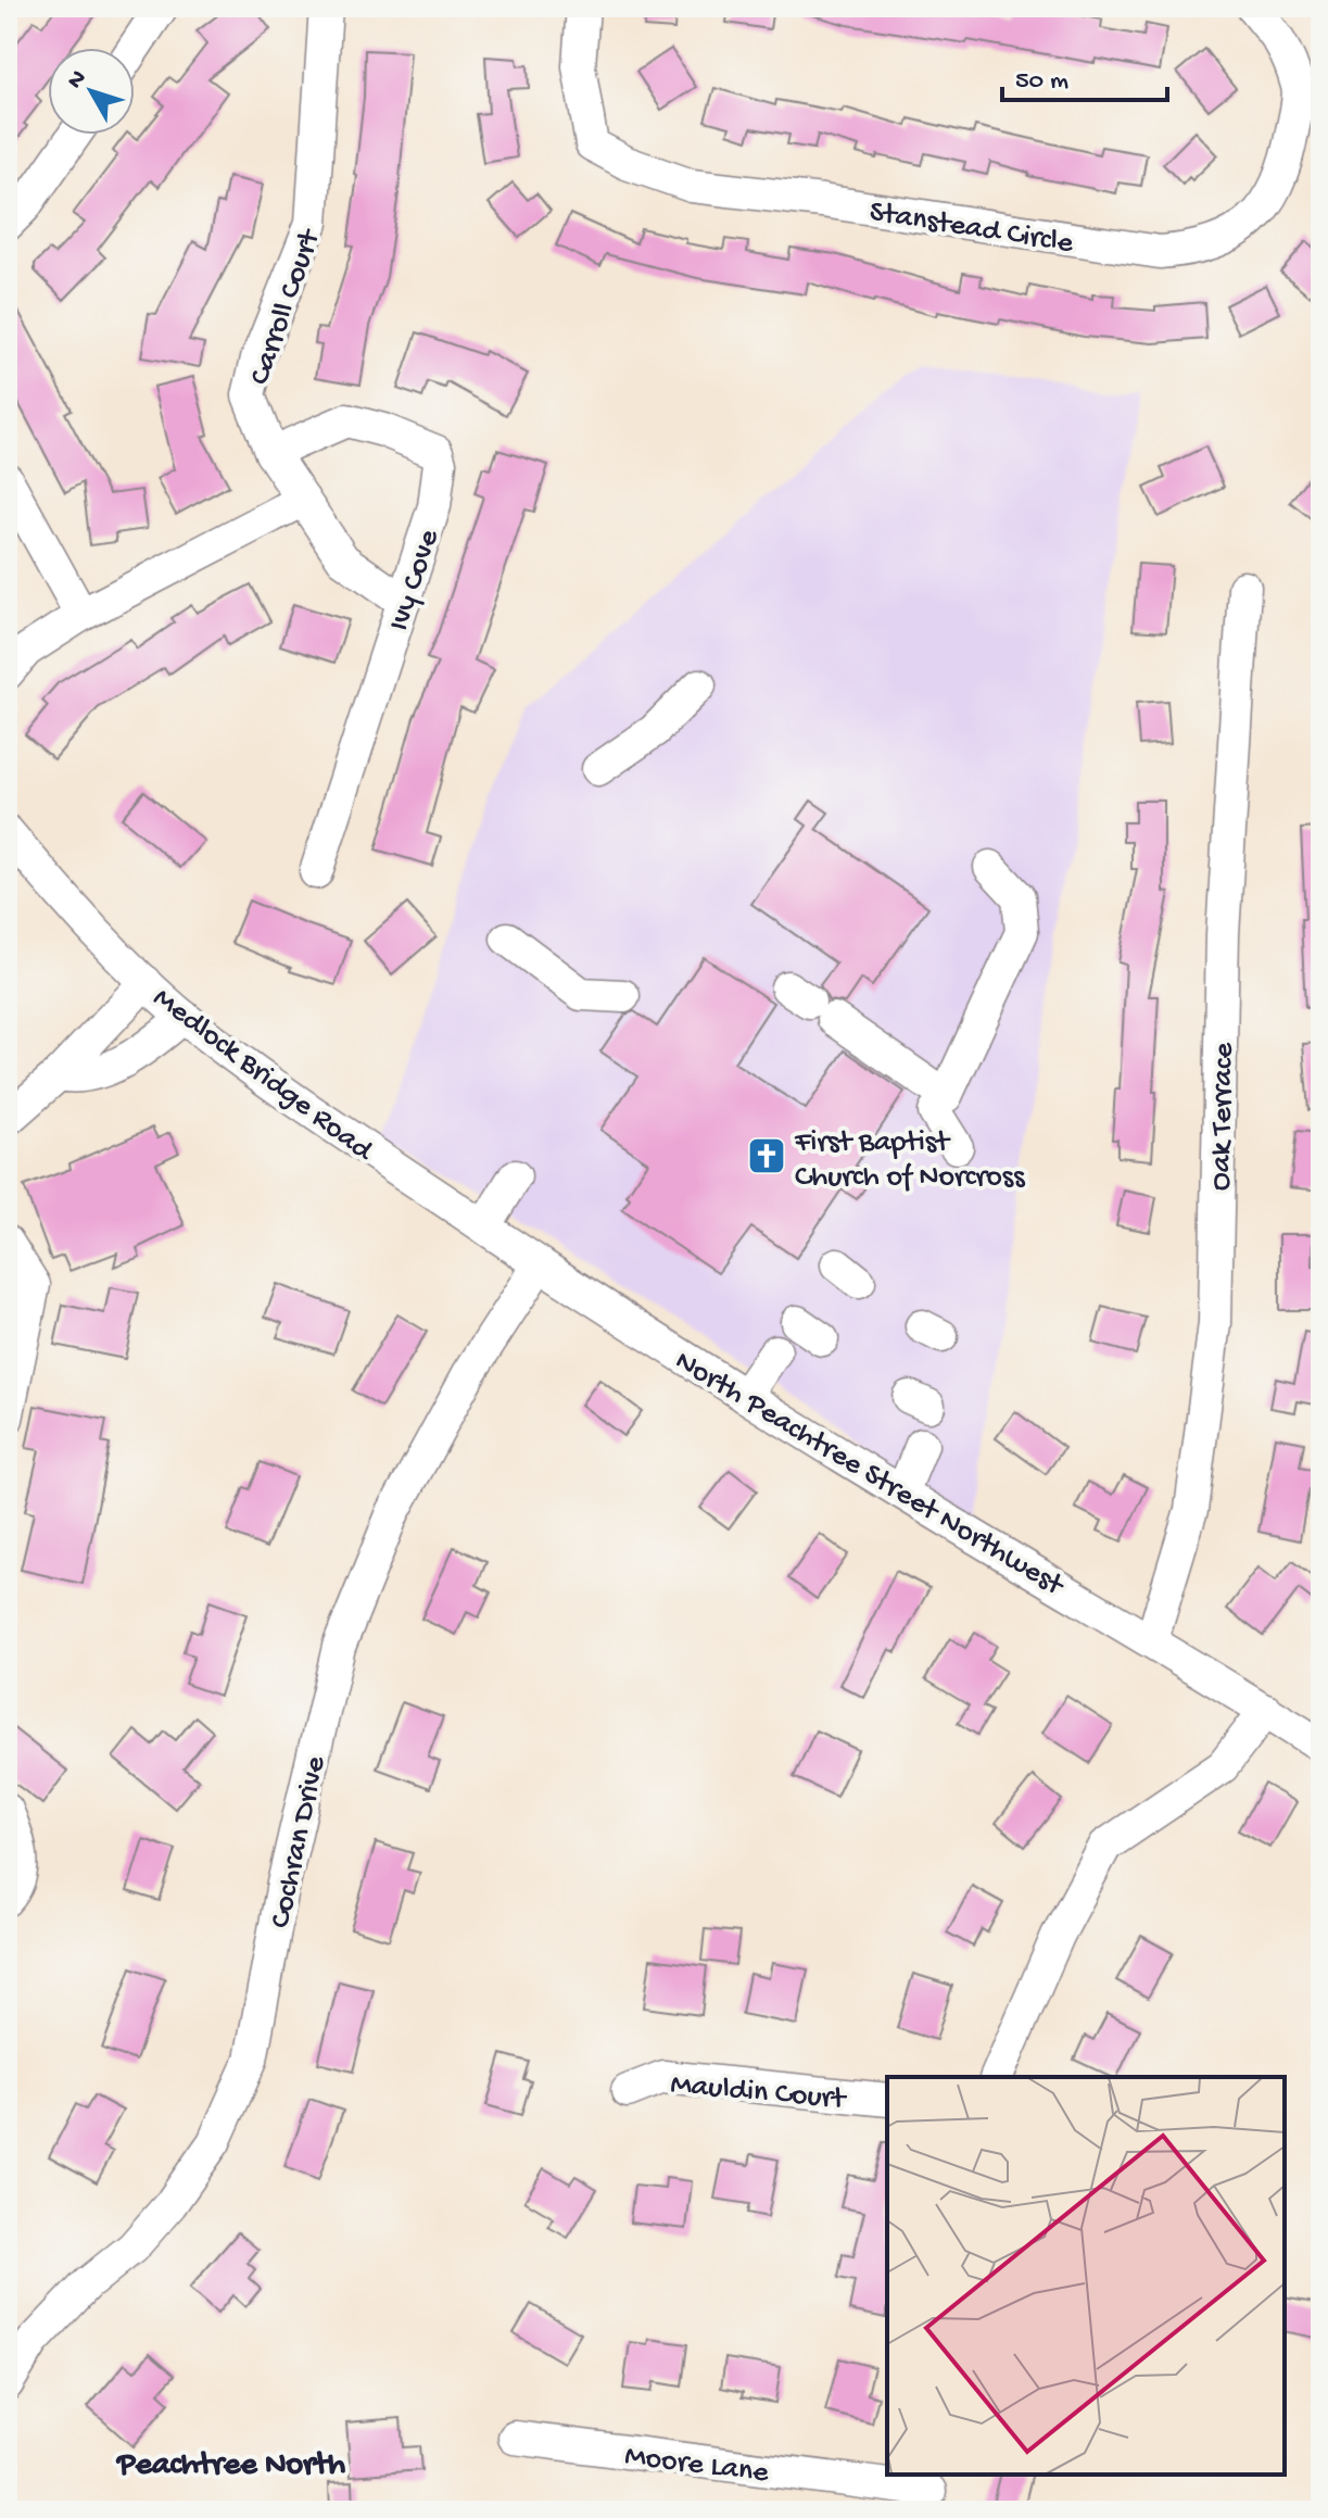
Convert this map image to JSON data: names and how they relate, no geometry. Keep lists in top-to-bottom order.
{
  "streets": {
    "street": [
      "Stanstead Circle",
      "Carroll Court",
      "Ivy Cove",
      "Medlock Bridge Road",
      "Oak Terrace",
      "North Peachtree Street Northwest",
      "Cochran Drive",
      "Mauldin Court",
      "Moore Lane"
    ]
  },
  "crossings": [
    ["Carroll Court", "Ivy Cove"],
    ["Medlock Bridge Road", "North Peachtree Street Northwest"],
    ["Oak Terrace", "North Peachtree Street Northwest"],
    ["North Peachtree Street Northwest", "Cochran Drive"]
  ],
  "districts": ["Peachtree North"],
  "places": {
    "church": ["First Baptist Church of Norcross"]
  },
  "scale_bar": "50 m",
  "north": "top left"
}
